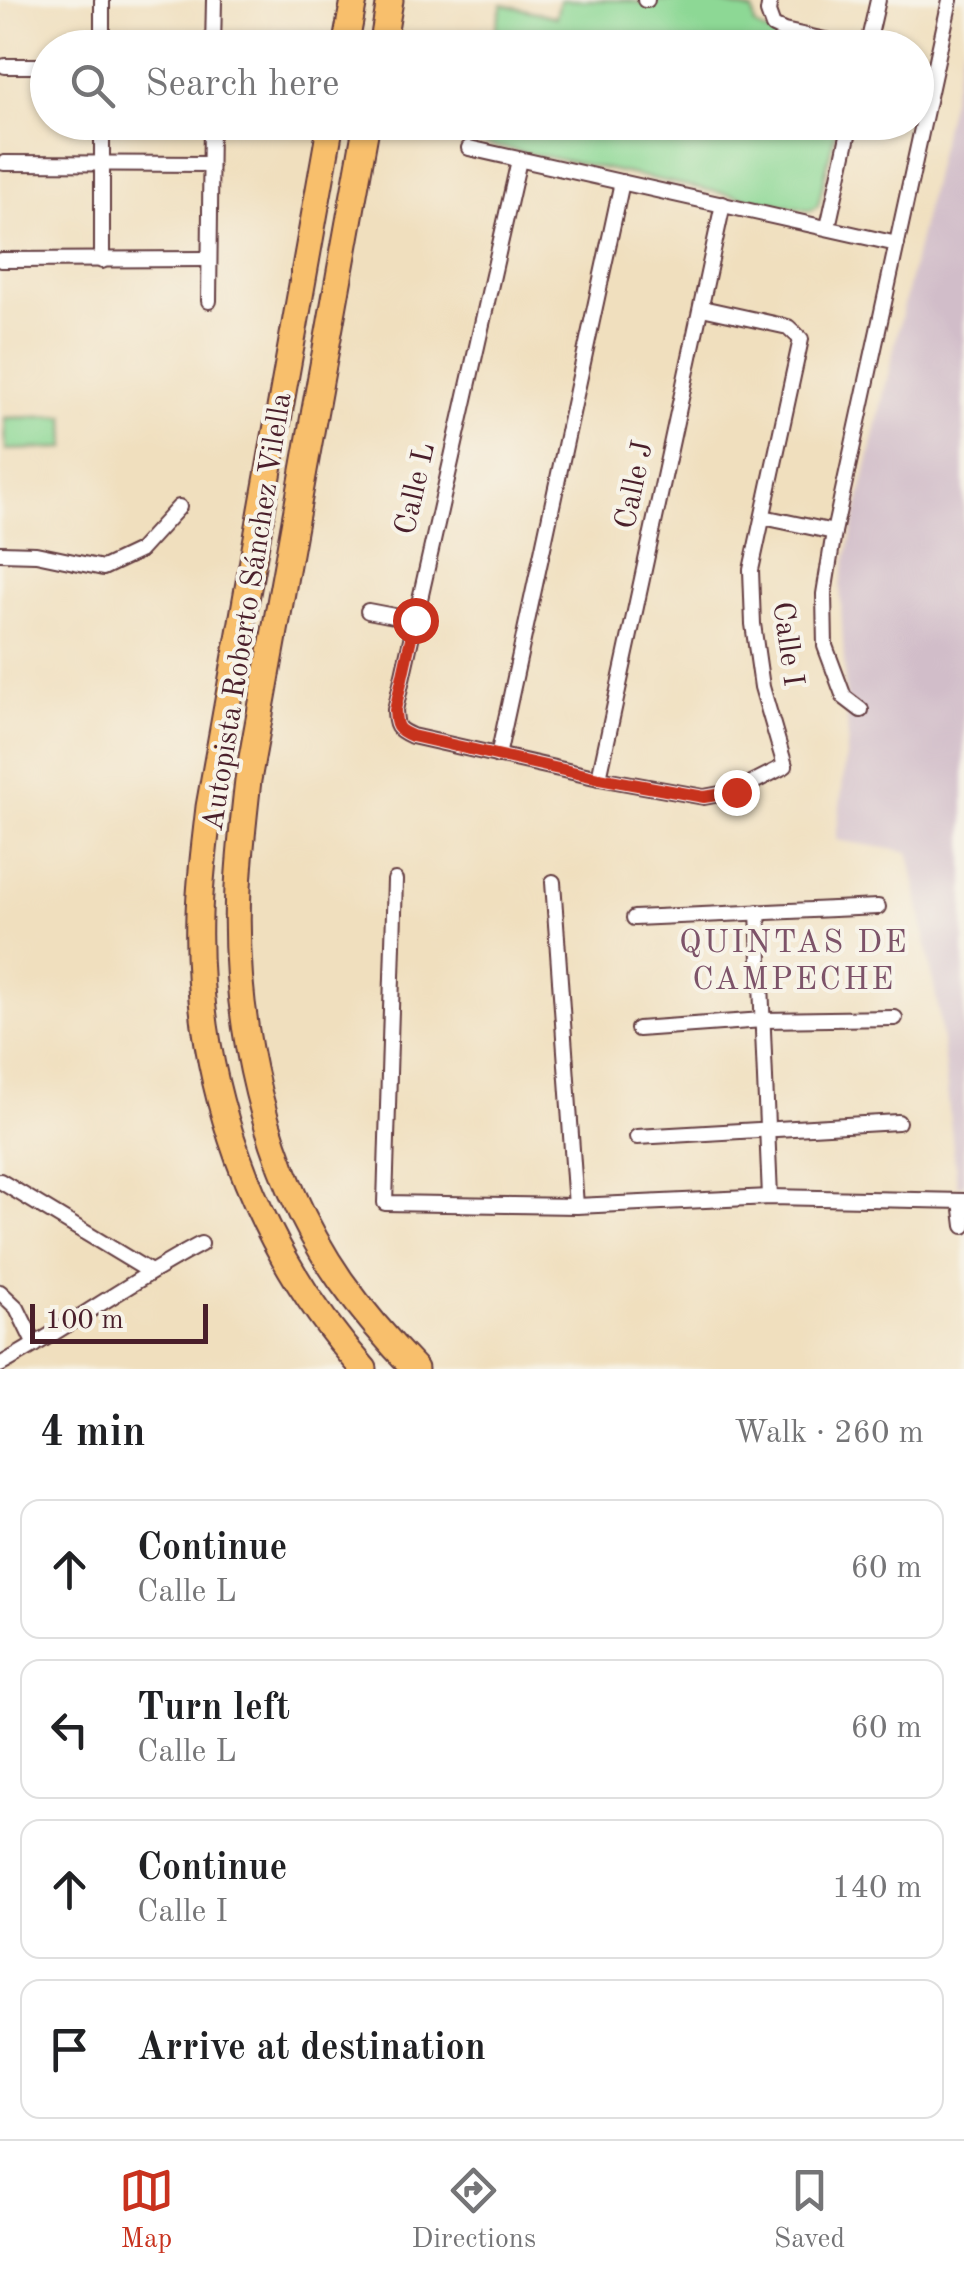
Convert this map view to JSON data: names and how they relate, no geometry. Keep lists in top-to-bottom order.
{
  "streets": {
    "highway": ["Autopista Roberto Sánchez Vilella"],
    "street": ["Calle J", "Calle L", "Calle I"]
  },
  "crossings": [
    ["Calle J", "Calle I"],
    ["Calle L", "Calle I"]
  ],
  "districts": ["QUINTAS DE CAMPECHE"],
  "scale_bar": "100 m",
  "page": {
    "search": "Search here",
    "scale": "100 m",
    "heading": ["4 min", "Walk · 260 m"],
    "list": [
      ["Continue", "Calle L", "60 m"],
      ["Turn left", "Calle L", "60 m"],
      ["Continue", "Calle I", "140 m"],
      "Arrive at destination"
    ],
    "nav": ["Map", "Directions", "Saved"]
  }
}
